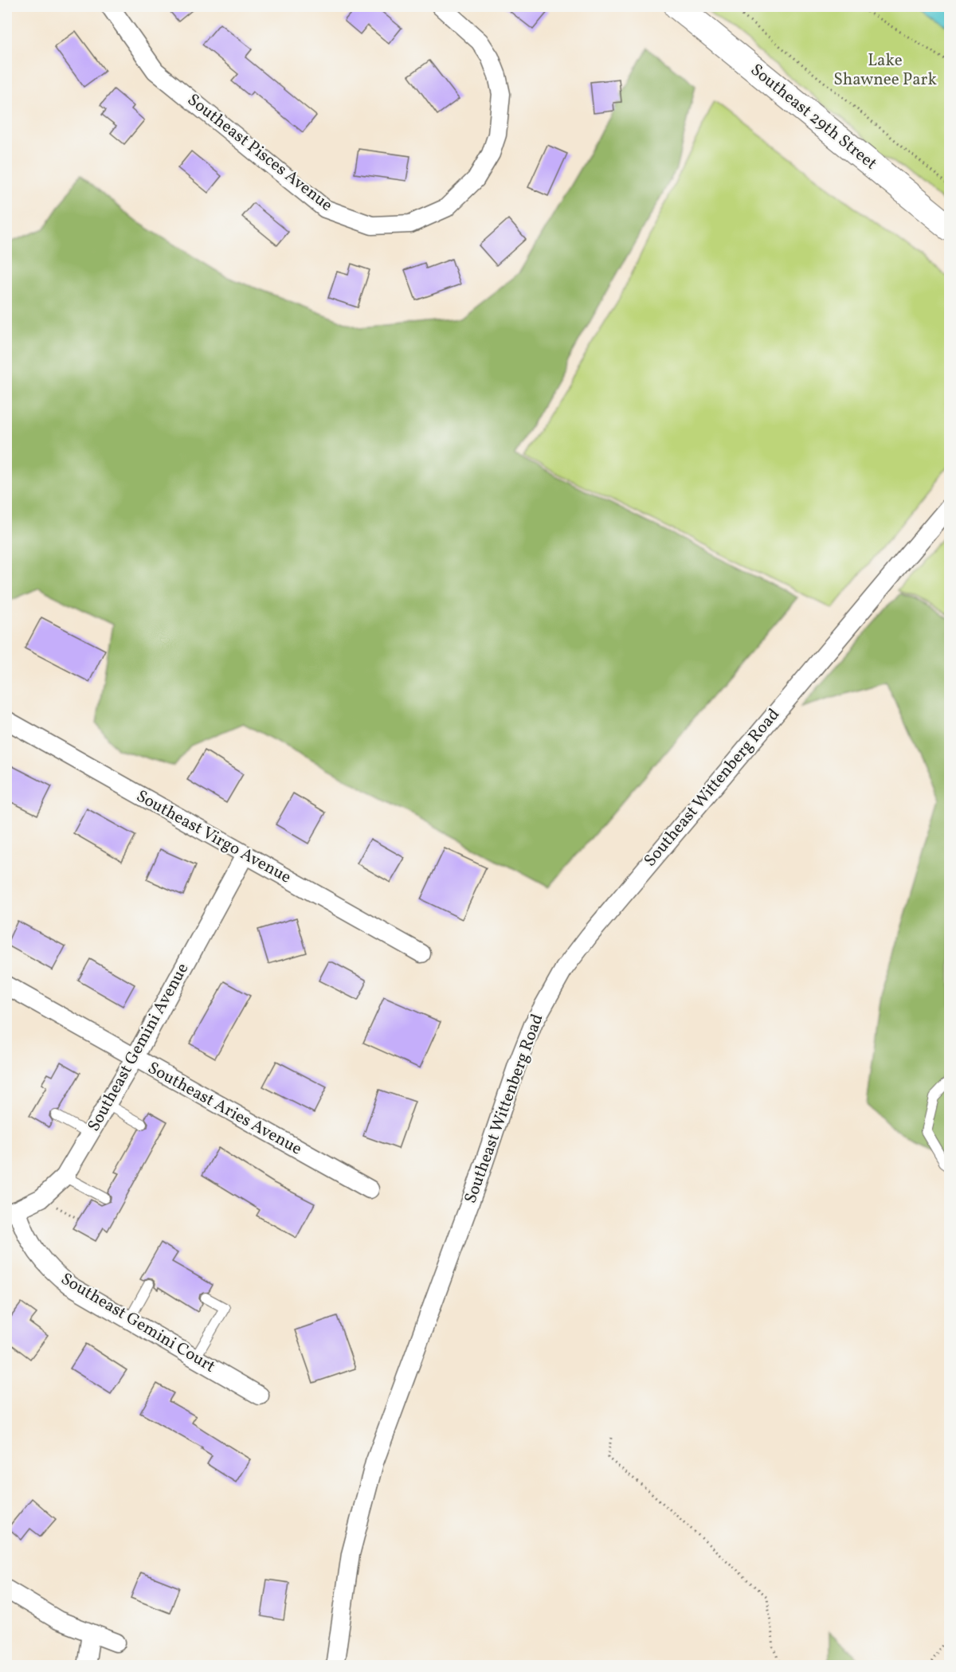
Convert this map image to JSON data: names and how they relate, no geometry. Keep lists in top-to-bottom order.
{
  "streets": {
    "main road": ["Southeast 29th Street"],
    "street": [
      "Southeast Pisces Avenue",
      "Southeast Wittenberg Road",
      "Southeast Virgo Avenue",
      "Southeast Gemini Avenue",
      "Southeast Aries Avenue",
      "Southeast Gemini Court"
    ]
  },
  "crossings": [
    ["Southeast Virgo Avenue", "Southeast Gemini Avenue"],
    ["Southeast Gemini Avenue", "Southeast Aries Avenue"],
    ["Southeast Gemini Avenue", "Southeast Gemini Court"]
  ],
  "parks": ["Lake Shawnee Park"]
}
